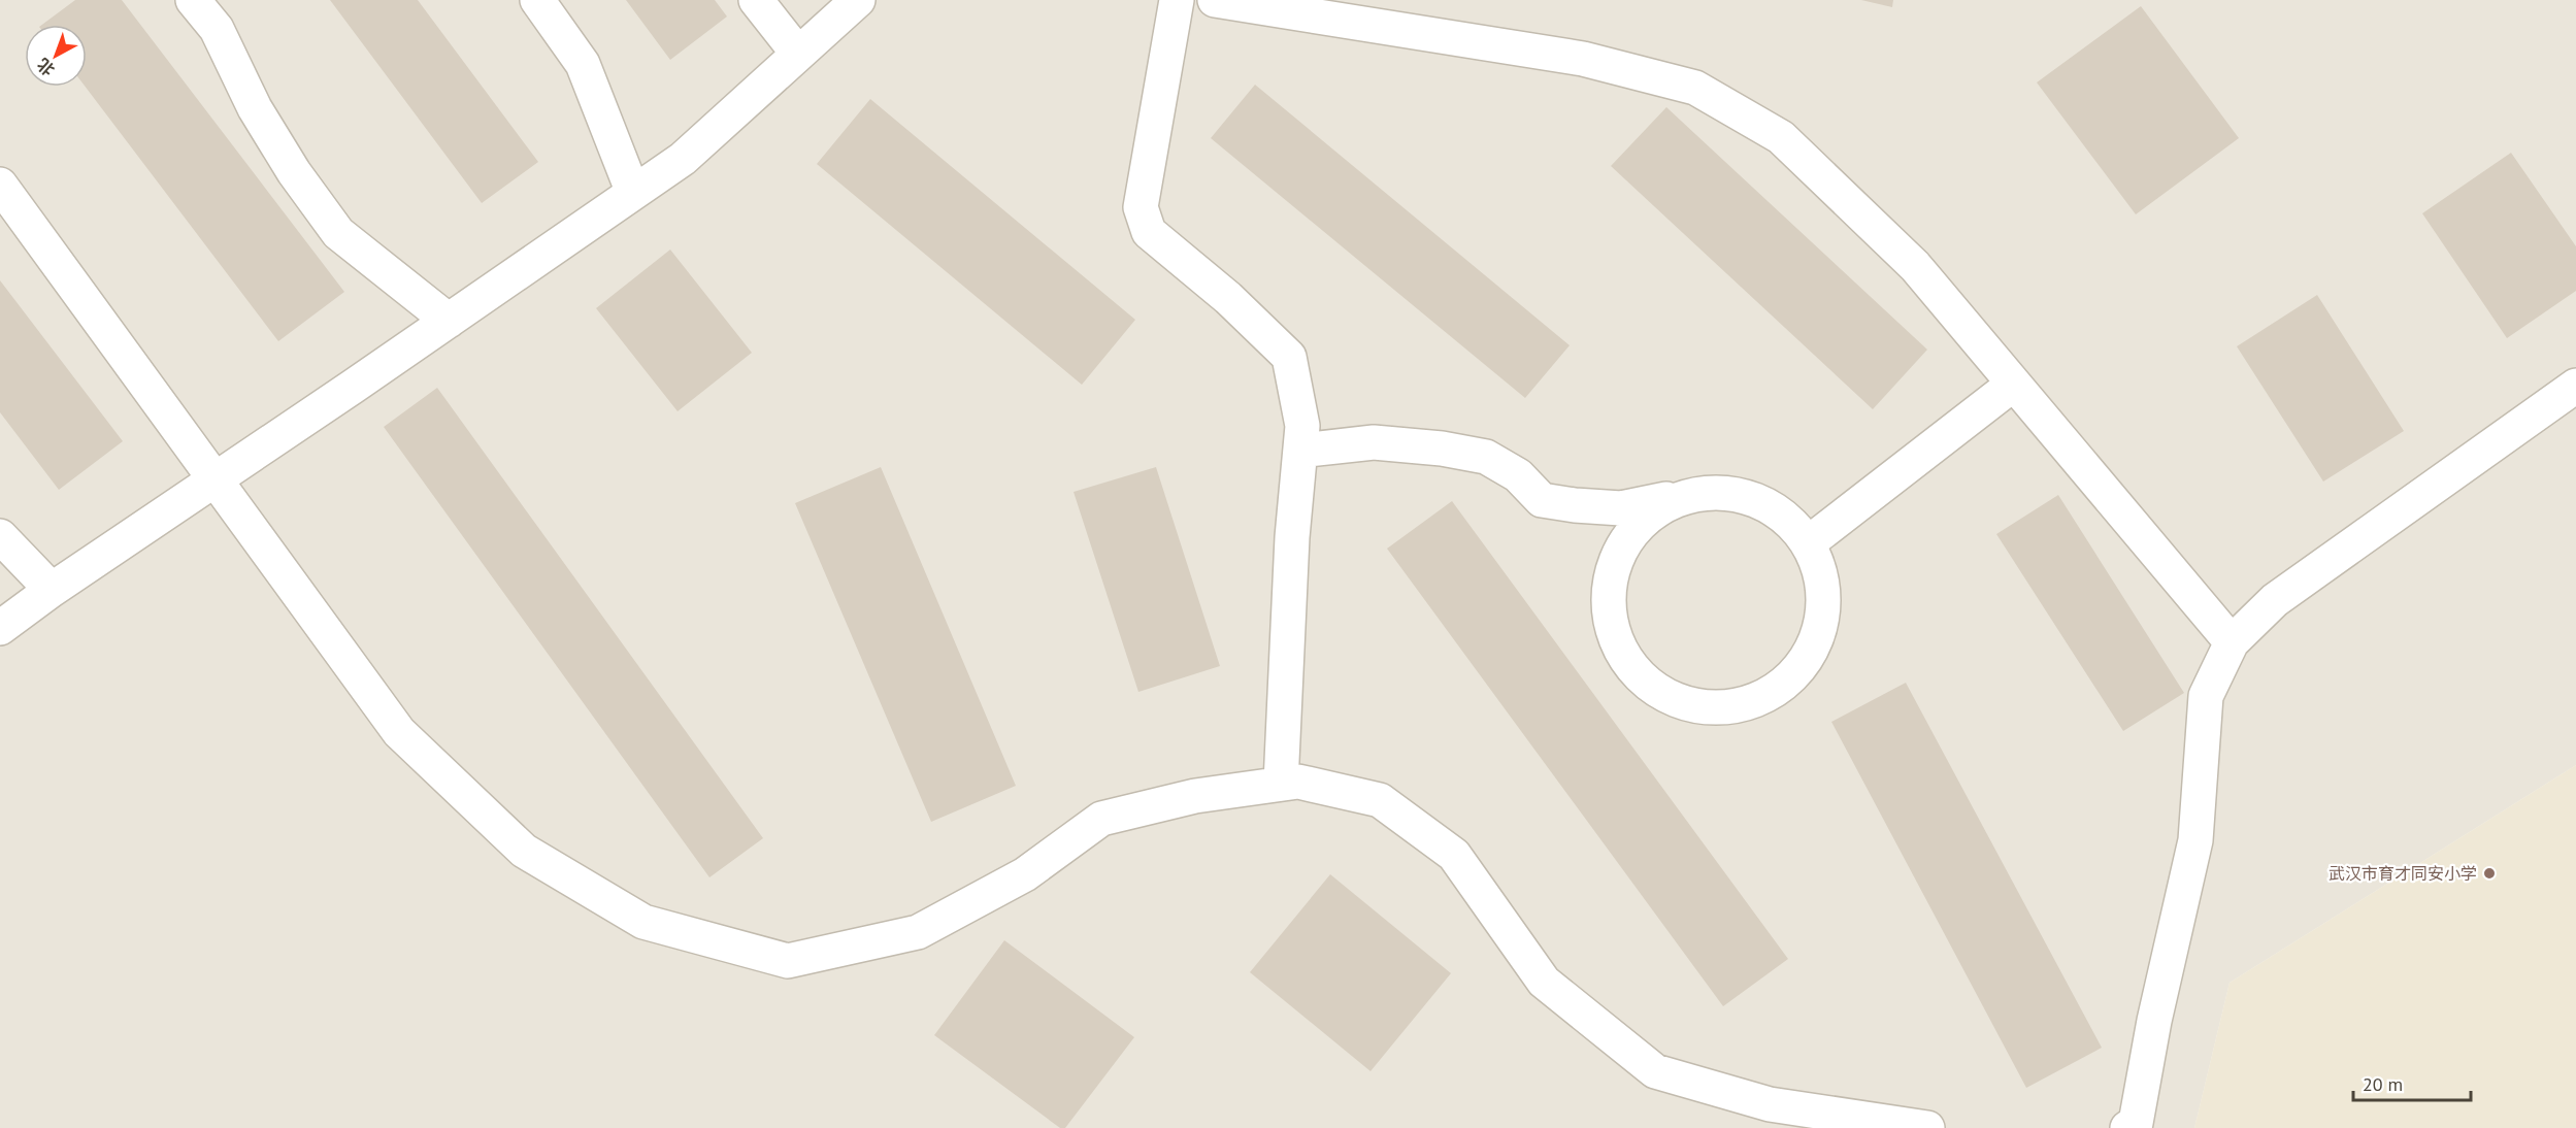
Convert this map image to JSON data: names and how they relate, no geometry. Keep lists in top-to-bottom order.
{
  "places": ["武汉市育才同安小学"],
  "scale_bar": "20 m",
  "north": "bottom left"
}
